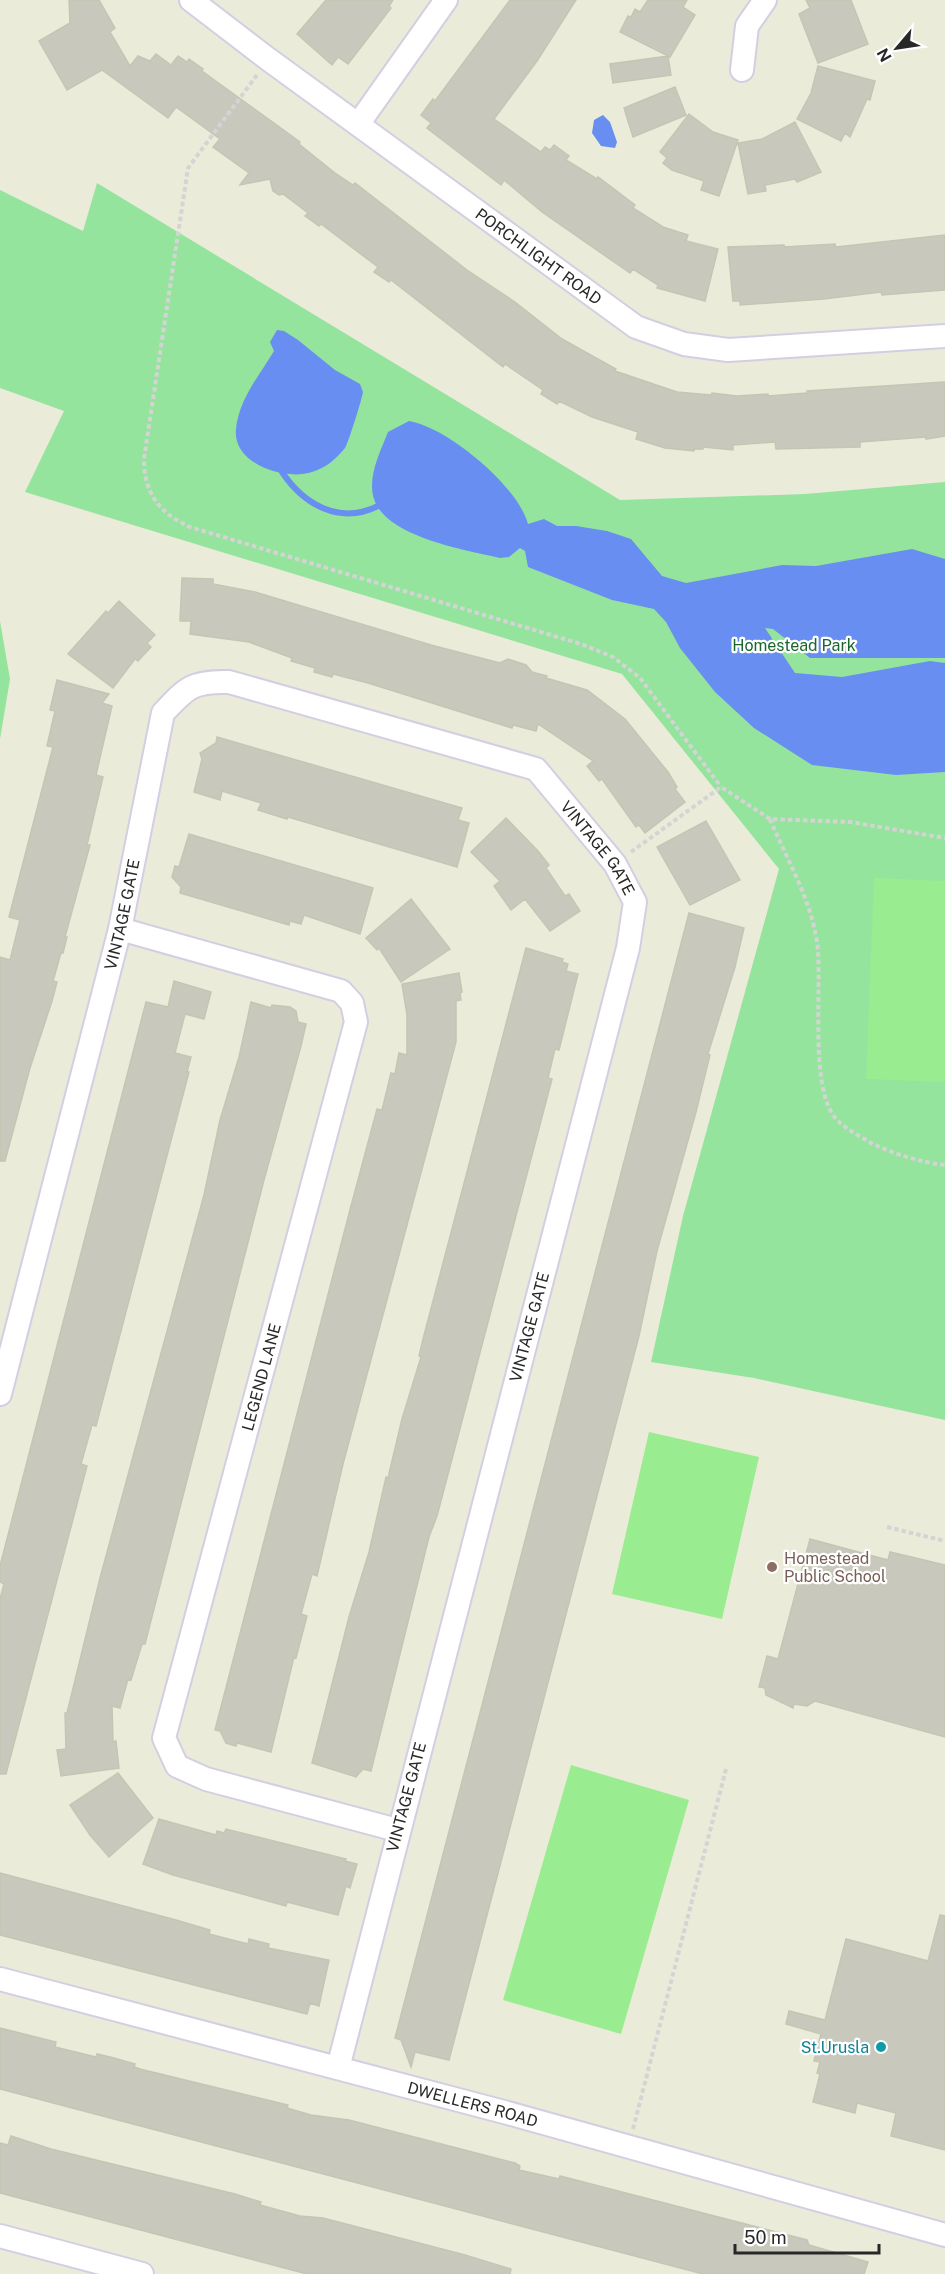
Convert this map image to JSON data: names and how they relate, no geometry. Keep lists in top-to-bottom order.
{
  "streets": {
    "street": [
      "PORCHLIGHT ROAD",
      "VINTAGE GATE",
      "LEGEND LANE",
      "DWELLERS ROAD"
    ]
  },
  "crossings": [
    ["VINTAGE GATE", "LEGEND LANE"],
    ["VINTAGE GATE", "DWELLERS ROAD"]
  ],
  "parks": ["Homestead Park"],
  "places": ["Homestead Public School", "St.Urusla"],
  "scale_bar": "50 m",
  "north": "bottom left"
}
